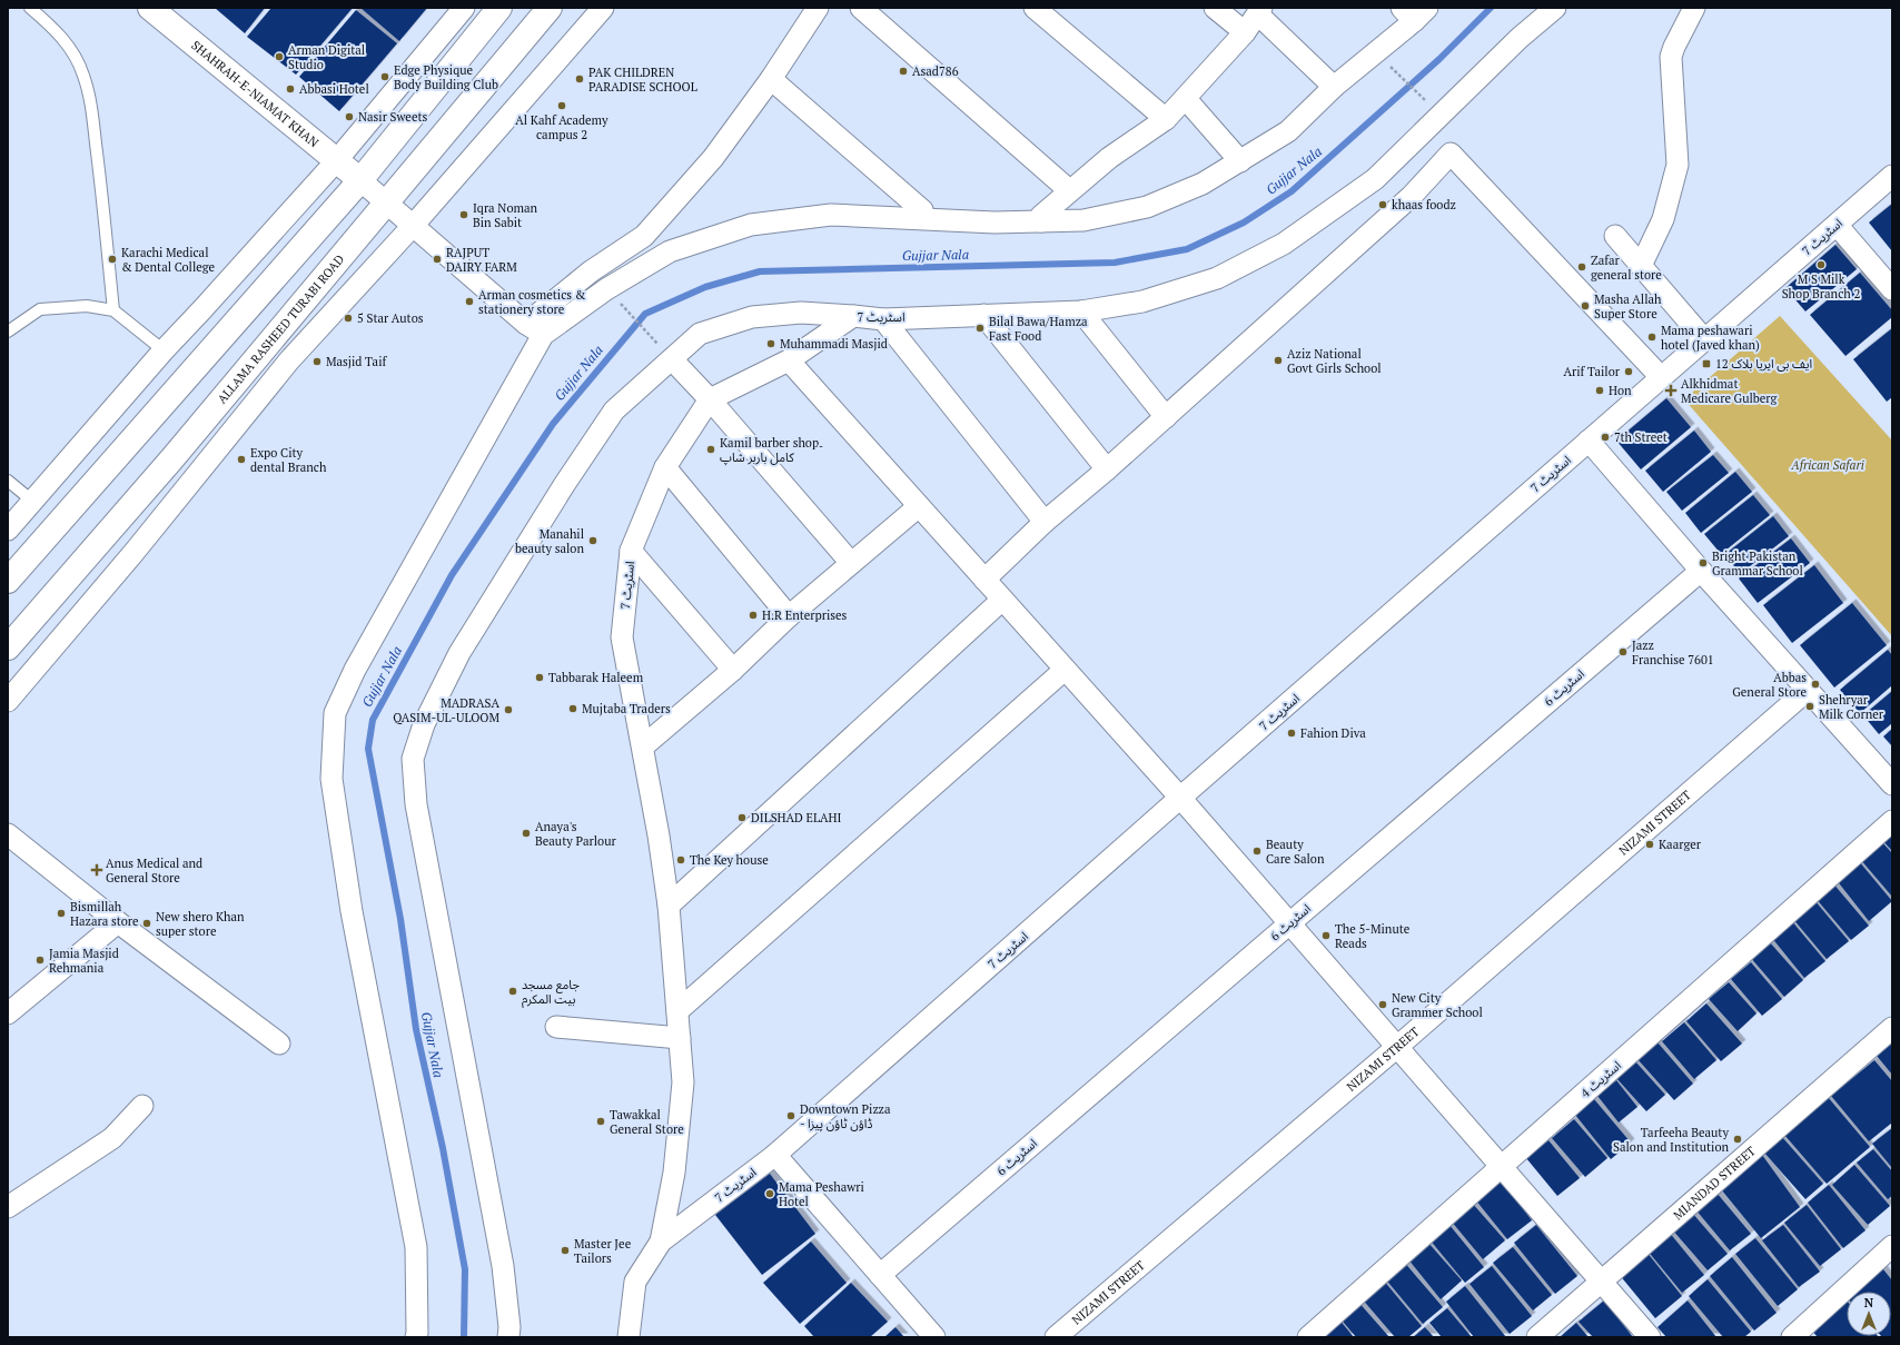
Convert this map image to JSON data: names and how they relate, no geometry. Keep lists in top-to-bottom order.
{
  "streets": {
    "main road": ["SHAHRAH-E-NIAMAT KHAN", "ALLAMA RASHEED TURABI ROAD"],
    "street": [
      "اسٹریٹ 7",
      "اسٹریٹ 6",
      "NIZAMI STREET",
      "اسٹریٹ 4",
      "MIANDAD STREET"
    ]
  },
  "water": ["Gujjar Nala"],
  "parks": ["African Safari"],
  "places": {
    "other": [
      "Arman Digital Studio",
      "Asad786",
      "Edge Physique Body Building Club",
      "PAK CHILDREN PARADISE SCHOOL",
      "Abbasi Hotel",
      "Al Kahf Academy campus 2",
      "Nasir Sweets",
      "khaas foodz",
      "Iqra Noman Bin Sabit",
      "Karachi Medical & Dental College",
      "RAJPUT DAIRY FARM",
      "M S Milk Shop Branch 2",
      "Zafar general store",
      "Arman cosmetics & stationery store",
      "Masha Allah Super Store",
      "5 Star Autos",
      "Bilal Bawa/Hamza Fast Food",
      "Mama peshawari hotel (Javed khan)",
      "Muhammadi Masjid",
      "Aziz National Govt Girls School",
      "Masjid Taif",
      "Arif Tailor",
      "Hon",
      "7th Street",
      "Kamil barber shop۔ کامل باربر شاپ",
      "Expo City dental Branch",
      "Manahil beauty salon",
      "Bright Pakistan Grammar School",
      "H.R Enterprises",
      "Jazz Franchise 7601",
      "Tabbarak Haleem",
      "Abbas General Store",
      "Shehryar Milk Corner",
      "Mujtaba Traders",
      "MADRASA QASIM-UL-ULOOM",
      "Fahion Diva",
      "DILSHAD ELAHI",
      "Anaya's Beauty Parlour",
      "Kaarger",
      "Beauty Care Salon",
      "The Key house",
      "Bismillah Hazara store",
      "New shero Khan super store",
      "The 5-Minute Reads",
      "Jamia Masjid Rehmania",
      "جامع مسجد بیت المکرم",
      "New City Grammer School",
      "Downtown Pizza - ڈاؤن ٹاؤن پیزا",
      "Tawakkal General Store",
      "Tarfeeha Beauty Salon and Institution",
      "Mama Peshawri Hotel",
      "Master Jee Tailors"
    ],
    "transit": ["ایف بی ایریا بلاک 12"],
    "health": ["Alkhidmat Medicare Gulberg", "Anus Medical and General Store"]
  },
  "north": "top"
}
